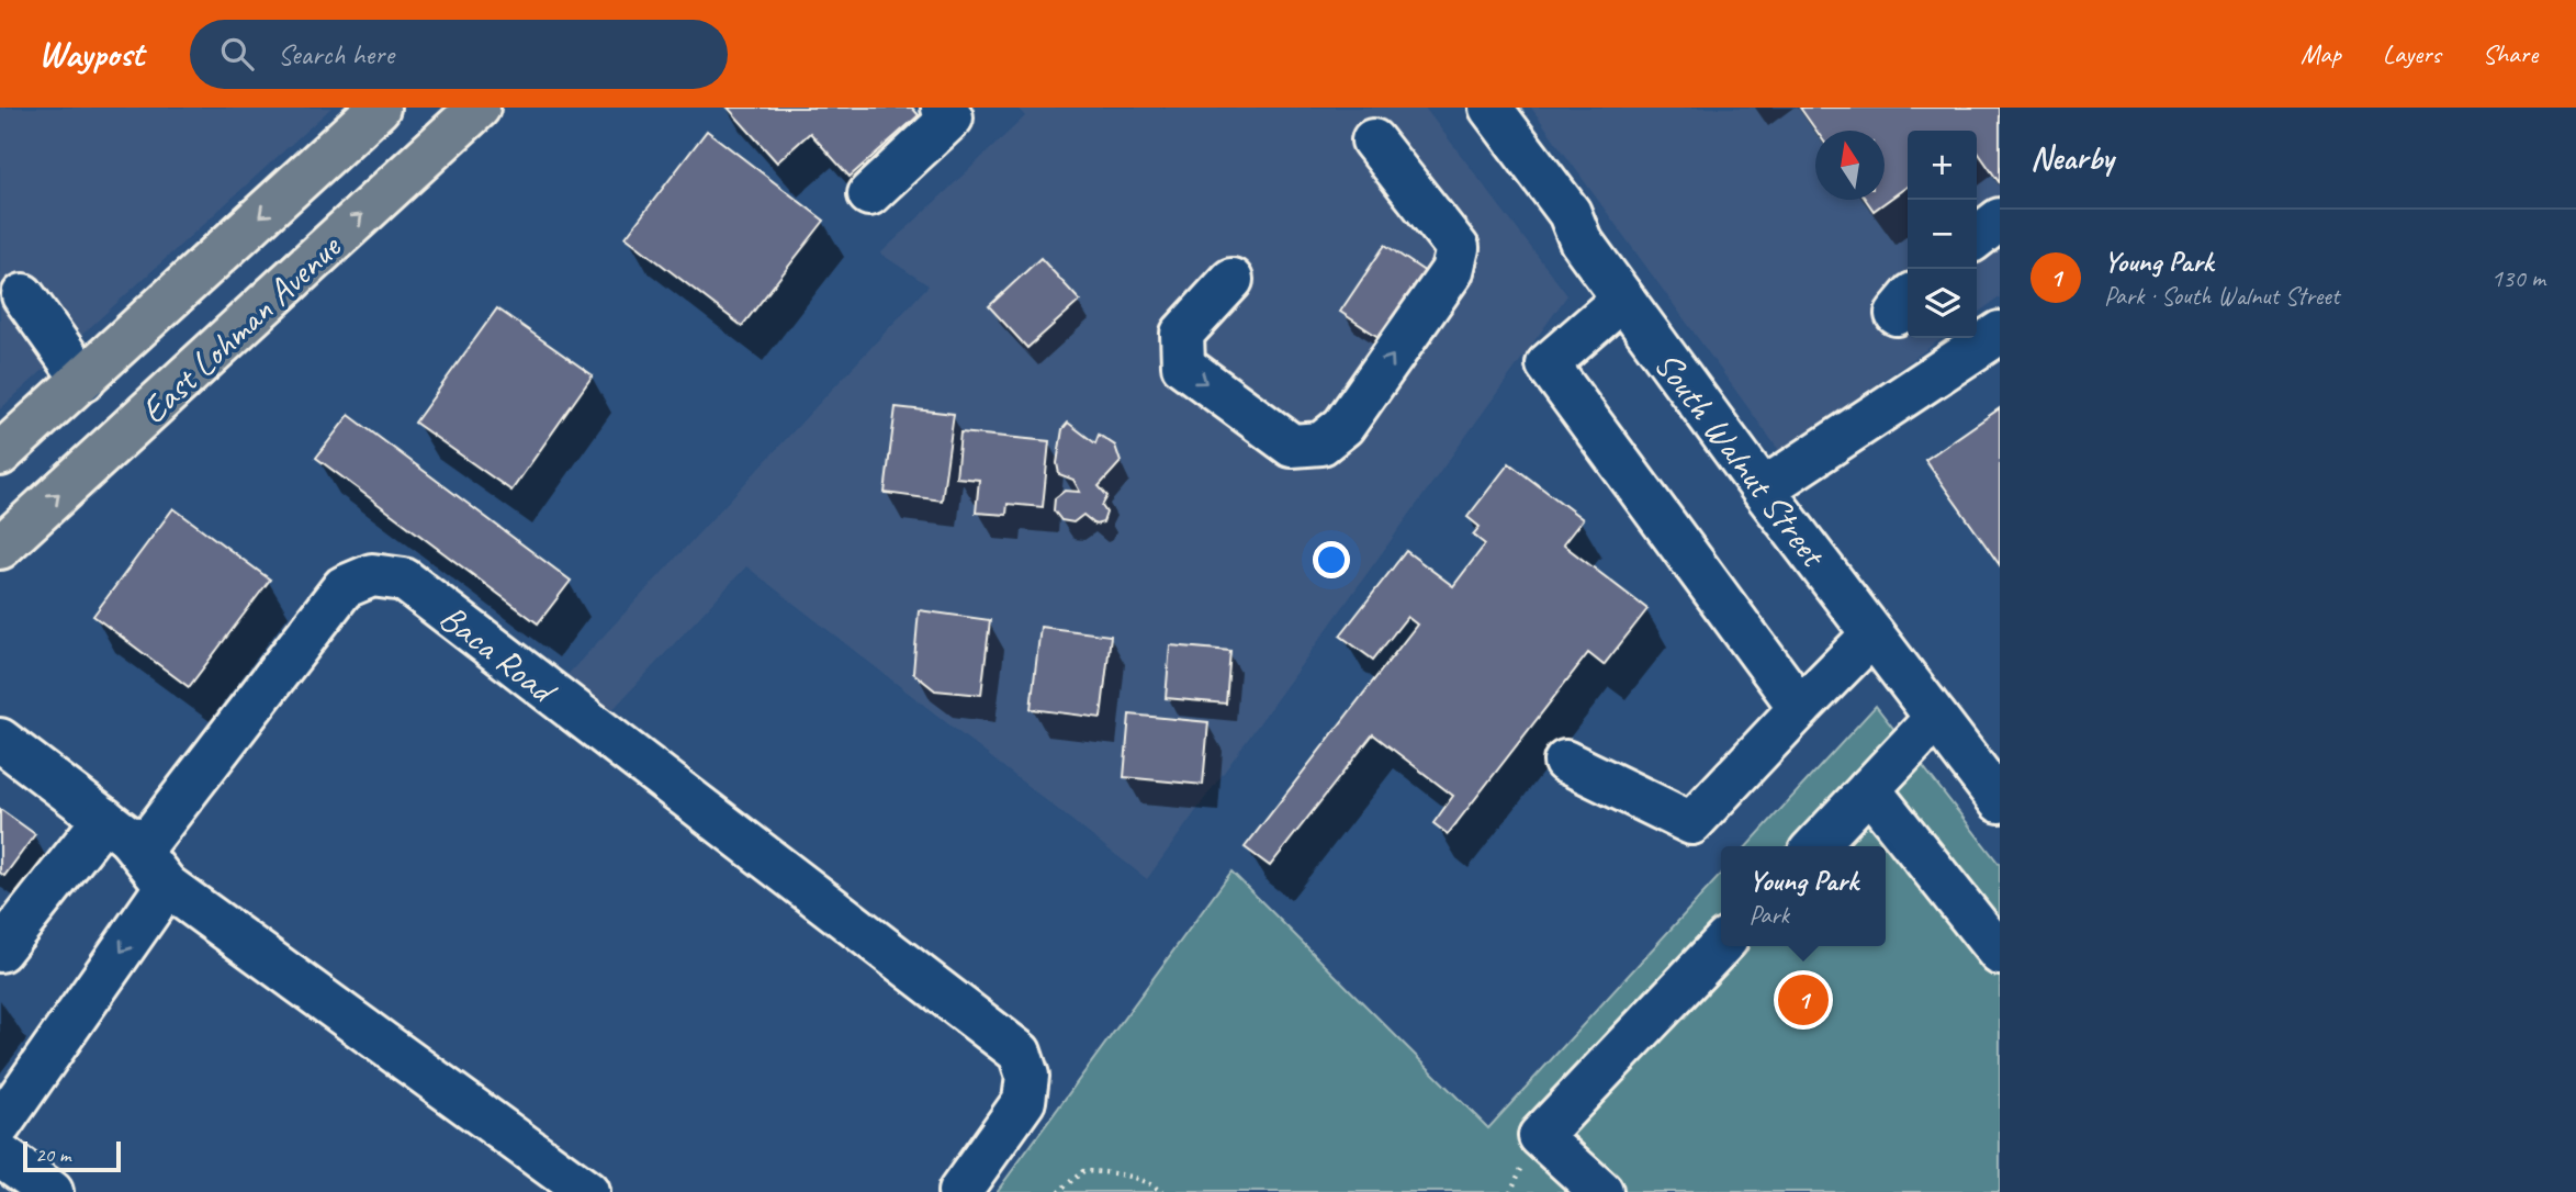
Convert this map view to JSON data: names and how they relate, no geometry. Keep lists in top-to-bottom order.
{
  "streets": {
    "main road": ["East Lohman Avenue"],
    "street": ["South Walnut Street", "Baca Road"]
  },
  "scale_bar": "20 m",
  "north": "top",
  "page": {
    "header": "Waypost",
    "search": "Search here",
    "nav": ["Map", "Layers", "Share"],
    "heading": "Nearby",
    "map_buttons": ["+", "−"],
    "list": [
      {
        "mark": "1",
        "name": "Young Park",
        "note": "Park · South Walnut Street",
        "value": "130 m"
      }
    ],
    "popup": ["Young Park", "Park"],
    "pins": "1",
    "scale": "20 m"
  }
}
